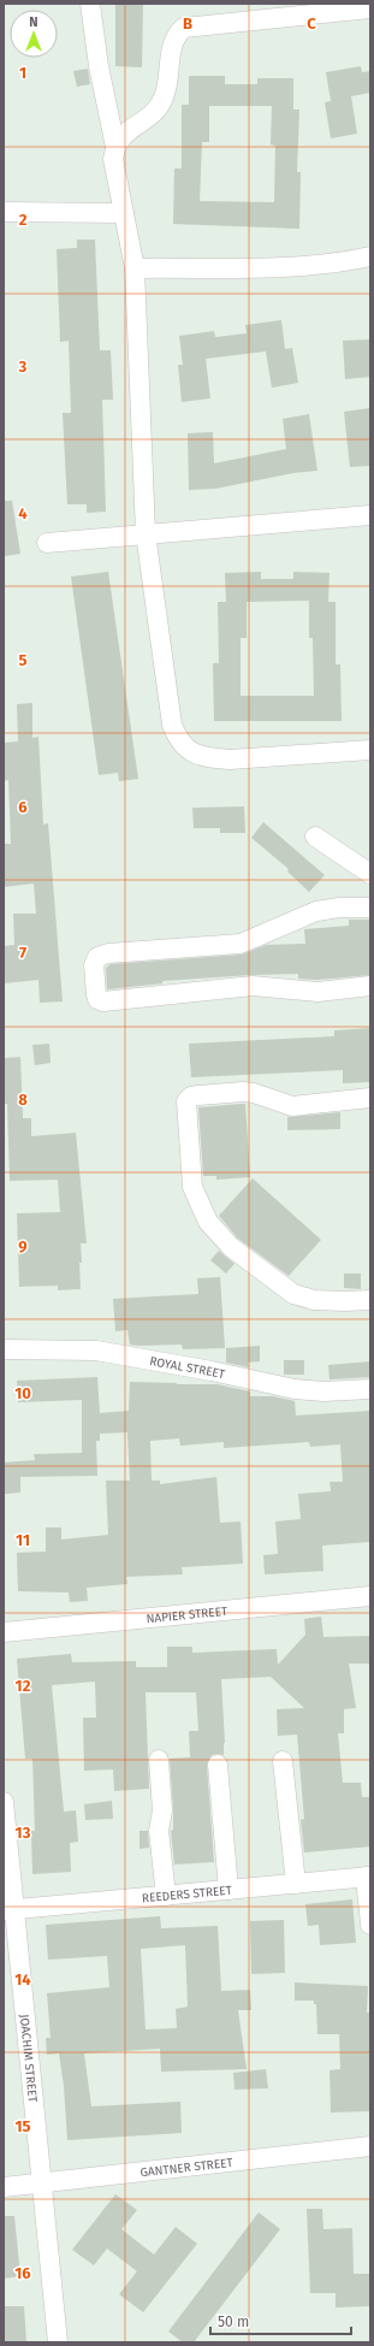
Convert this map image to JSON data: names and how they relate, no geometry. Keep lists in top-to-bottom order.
{
  "streets": {
    "street": [
      "ROYAL STREET",
      "NAPIER STREET",
      "REEDERS STREET",
      "JOACHIM STREET",
      "GANTNER STREET"
    ]
  },
  "crossings": [
    ["REEDERS STREET", "JOACHIM STREET"],
    ["JOACHIM STREET", "GANTNER STREET"]
  ],
  "scale_bar": "50 m",
  "north": "top",
  "grid": {
    "columns": ["B", "C"],
    "rows": [
      "1",
      "2",
      "3",
      "4",
      "5",
      "6",
      "7",
      "8",
      "9",
      "10",
      "11",
      "12",
      "13",
      "14",
      "15",
      "16"
    ]
  }
}
